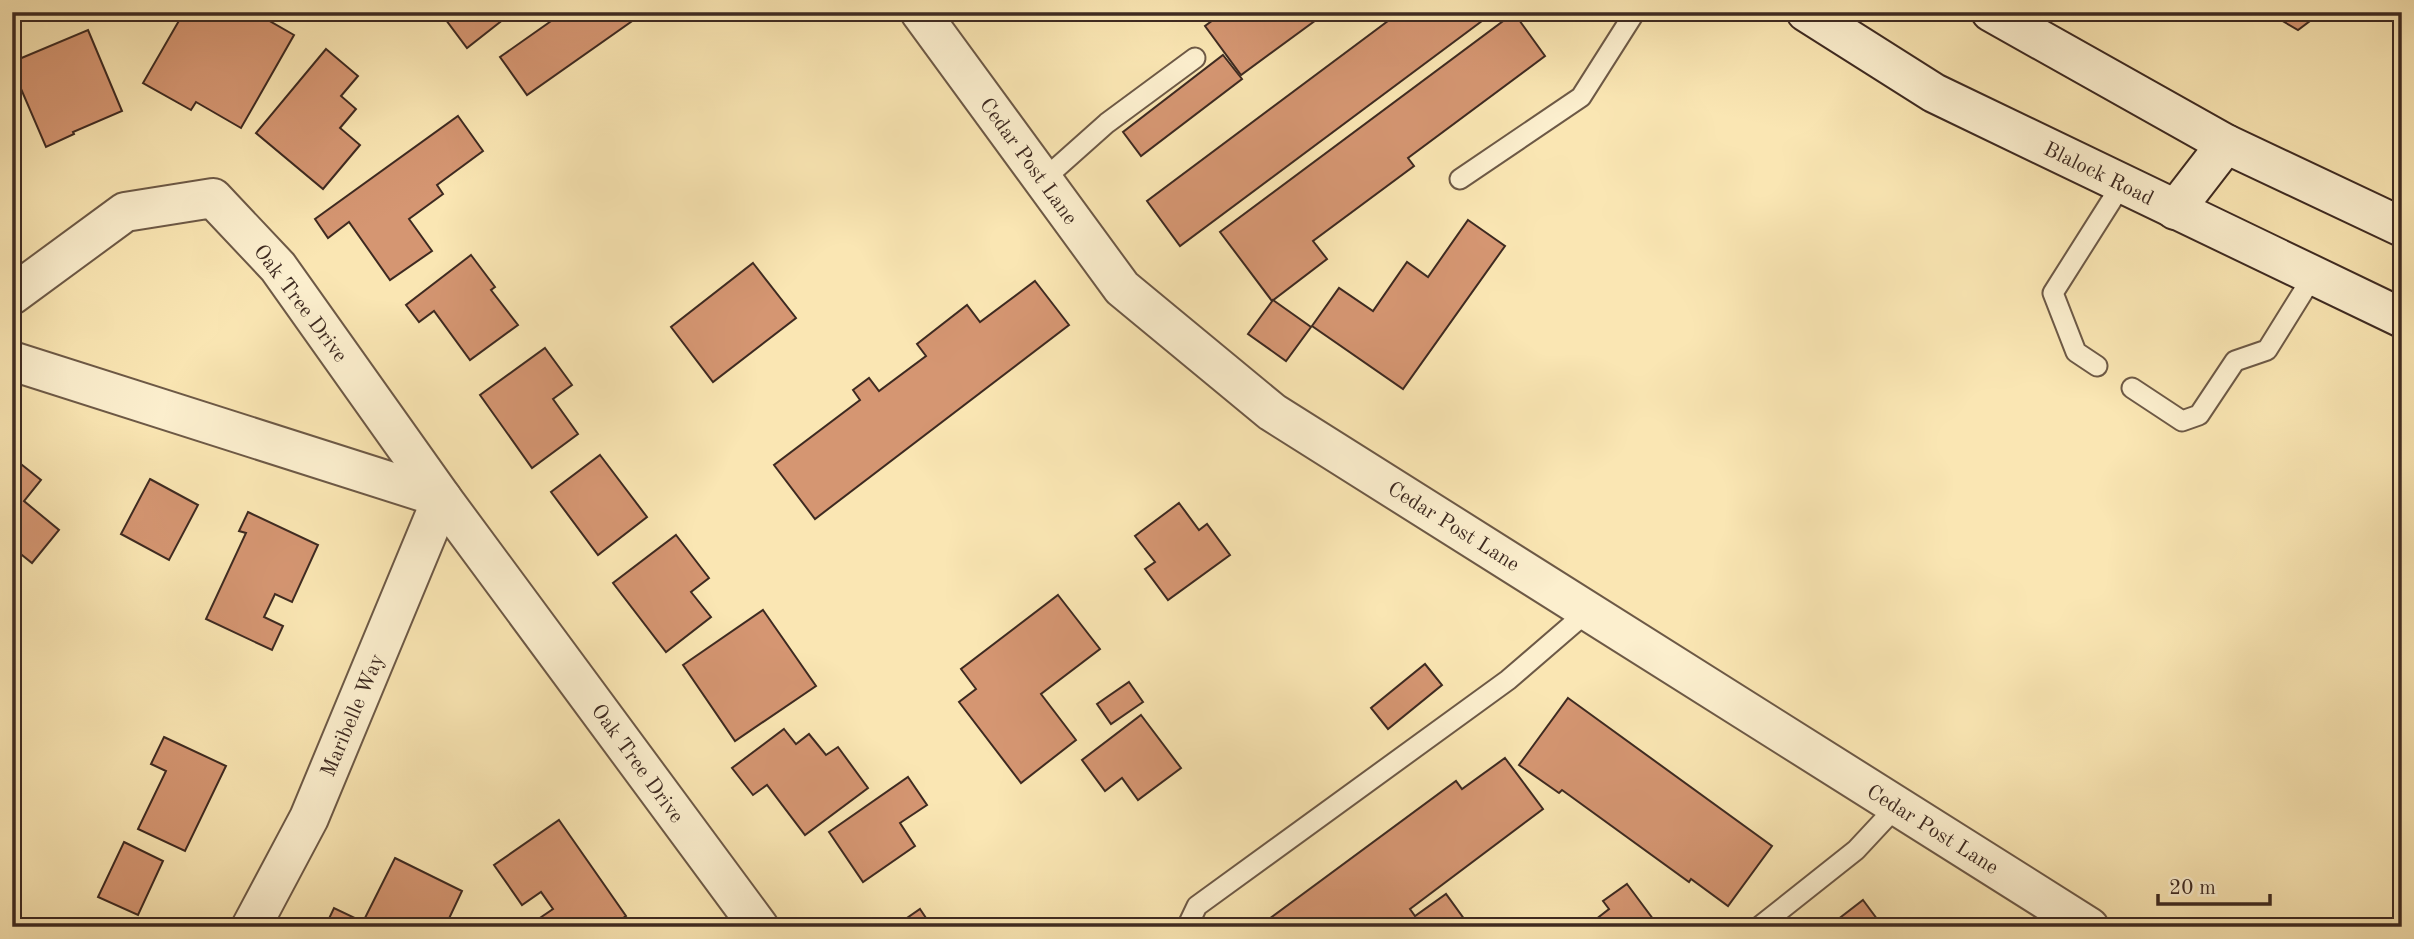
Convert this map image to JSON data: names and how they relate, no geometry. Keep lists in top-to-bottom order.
{
  "streets": {
    "street": [
      "Cedar Post Lane",
      "Blalock Road",
      "Oak Tree Drive",
      "Maribelle Way"
    ]
  },
  "crossings": [
    ["Oak Tree Drive", "Maribelle Way"]
  ],
  "scale_bar": "20 m"
}
